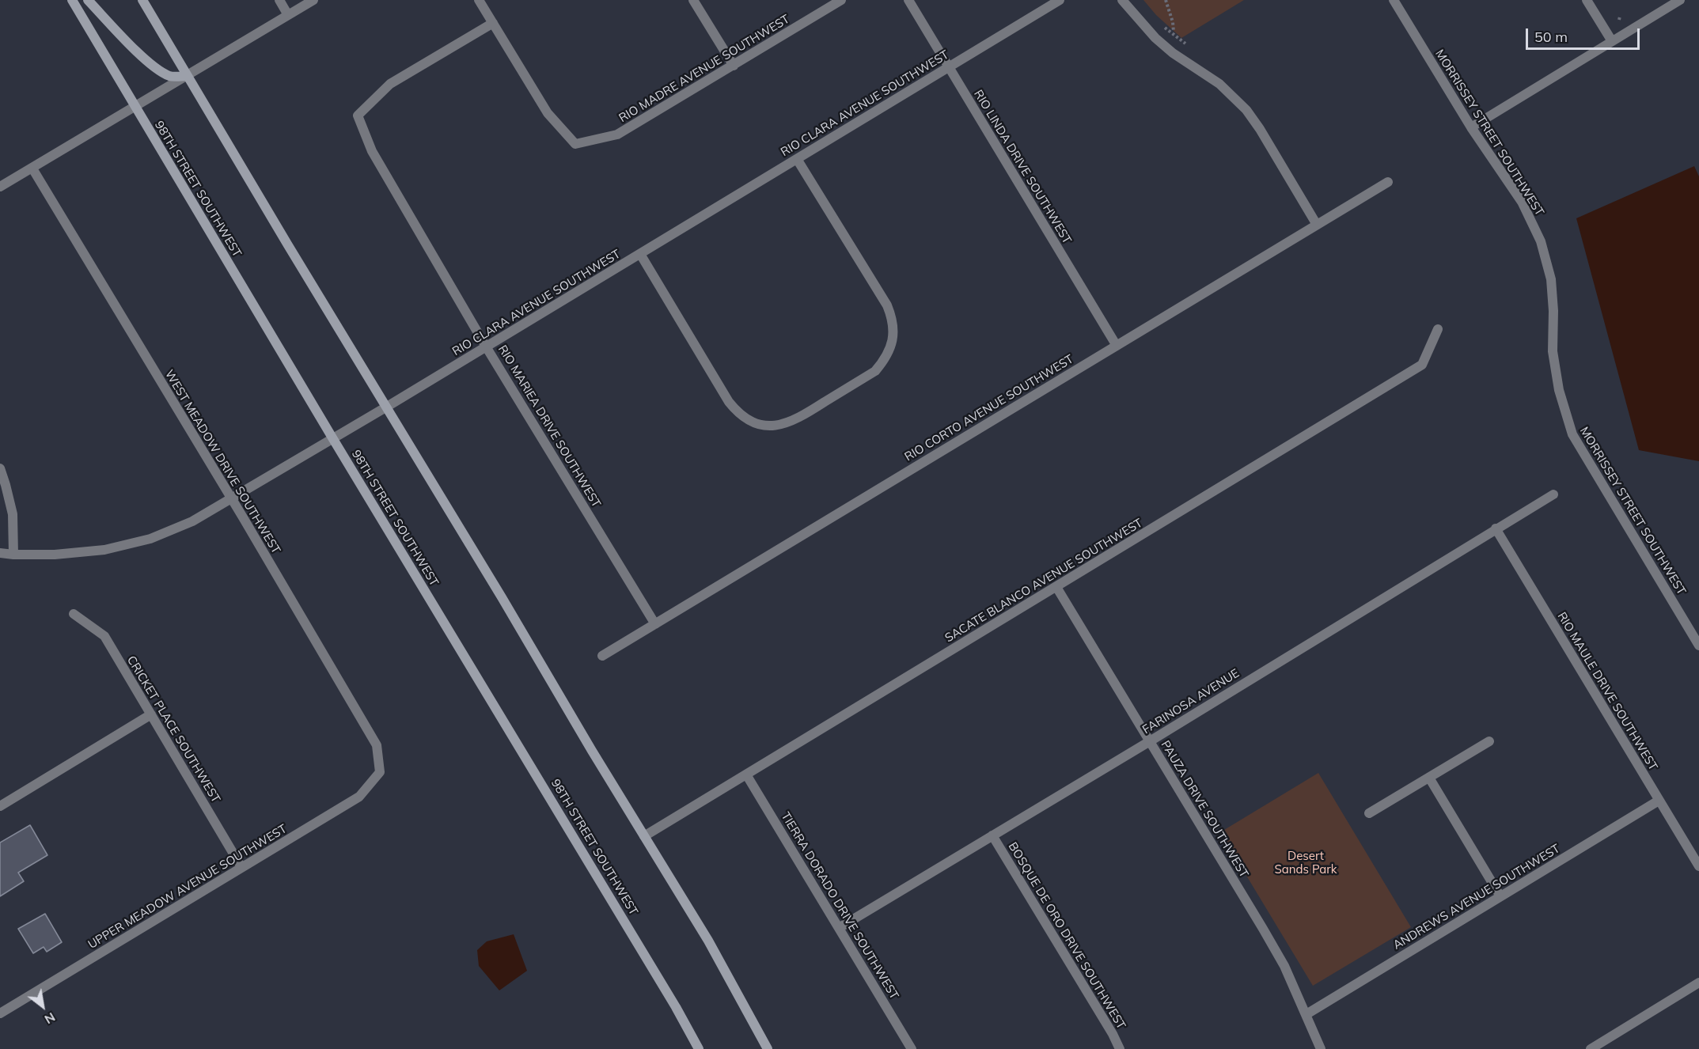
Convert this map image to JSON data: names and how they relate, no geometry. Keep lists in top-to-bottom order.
{
  "streets": {
    "main road": ["98TH STREET SOUTHWEST"],
    "street": [
      "RIO MADRE AVENUE SOUTHWEST",
      "RIO CLARA AVENUE SOUTHWEST",
      "MORRISSEY STREET SOUTHWEST",
      "RIO LINDA DRIVE SOUTHWEST",
      "RIO CORTO AVENUE SOUTHWEST",
      "RIO MARIEA DRIVE SOUTHWEST",
      "WEST MEADOW DRIVE SOUTHWEST",
      "SACATE BLANCO AVENUE SOUTHWEST",
      "RIO MAULE DRIVE SOUTHWEST",
      "FARINOSA AVENUE",
      "CRICKET PLACE SOUTHWEST",
      "PAUZA DRIVE SOUTHWEST",
      "UPPER MEADOW AVENUE SOUTHWEST",
      "ANDREWS AVENUE SOUTHWEST",
      "TIERRA DORADO DRIVE SOUTHWEST",
      "BOSQUE DE ORO DRIVE SOUTHWEST"
    ]
  },
  "crossings": [
    ["RIO MADRE AVENUE SOUTHWEST", "RIO MARIEA DRIVE SOUTHWEST"],
    ["RIO CLARA AVENUE SOUTHWEST", "RIO LINDA DRIVE SOUTHWEST"],
    ["RIO CLARA AVENUE SOUTHWEST", "98TH STREET SOUTHWEST"],
    ["RIO CLARA AVENUE SOUTHWEST", "RIO MARIEA DRIVE SOUTHWEST"],
    ["RIO CLARA AVENUE SOUTHWEST", "WEST MEADOW DRIVE SOUTHWEST"],
    ["RIO LINDA DRIVE SOUTHWEST", "RIO CORTO AVENUE SOUTHWEST"],
    ["RIO CORTO AVENUE SOUTHWEST", "RIO MARIEA DRIVE SOUTHWEST"],
    ["WEST MEADOW DRIVE SOUTHWEST", "UPPER MEADOW AVENUE SOUTHWEST"],
    ["SACATE BLANCO AVENUE SOUTHWEST", "PAUZA DRIVE SOUTHWEST"],
    ["SACATE BLANCO AVENUE SOUTHWEST", "TIERRA DORADO DRIVE SOUTHWEST"],
    ["RIO MAULE DRIVE SOUTHWEST", "FARINOSA AVENUE"],
    ["RIO MAULE DRIVE SOUTHWEST", "ANDREWS AVENUE SOUTHWEST"],
    ["FARINOSA AVENUE", "PAUZA DRIVE SOUTHWEST"],
    ["FARINOSA AVENUE", "TIERRA DORADO DRIVE SOUTHWEST"],
    ["FARINOSA AVENUE", "BOSQUE DE ORO DRIVE SOUTHWEST"],
    ["CRICKET PLACE SOUTHWEST", "UPPER MEADOW AVENUE SOUTHWEST"],
    ["PAUZA DRIVE SOUTHWEST", "ANDREWS AVENUE SOUTHWEST"]
  ],
  "parks": ["Desert Sands Park"],
  "scale_bar": "50 m",
  "north": "bottom right"
}
